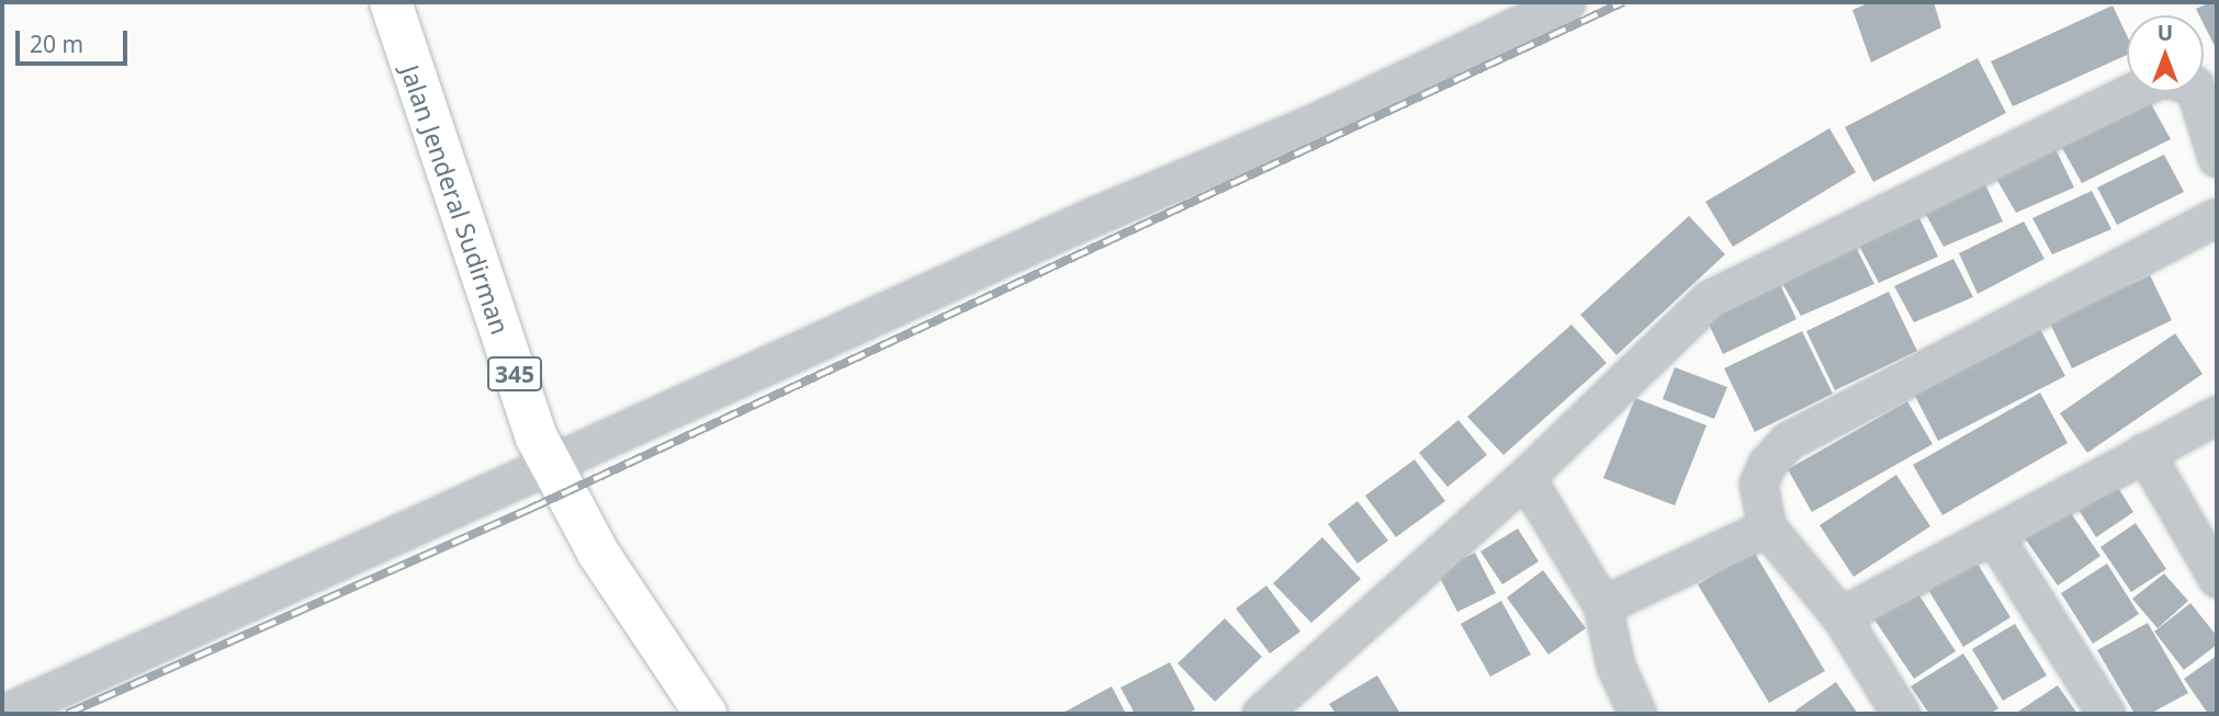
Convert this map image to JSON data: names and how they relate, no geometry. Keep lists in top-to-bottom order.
{
  "streets": {
    "main road": ["Jalan Jenderal Sudirman", "345"]
  },
  "scale_bar": "20 m",
  "north": "top"
}
